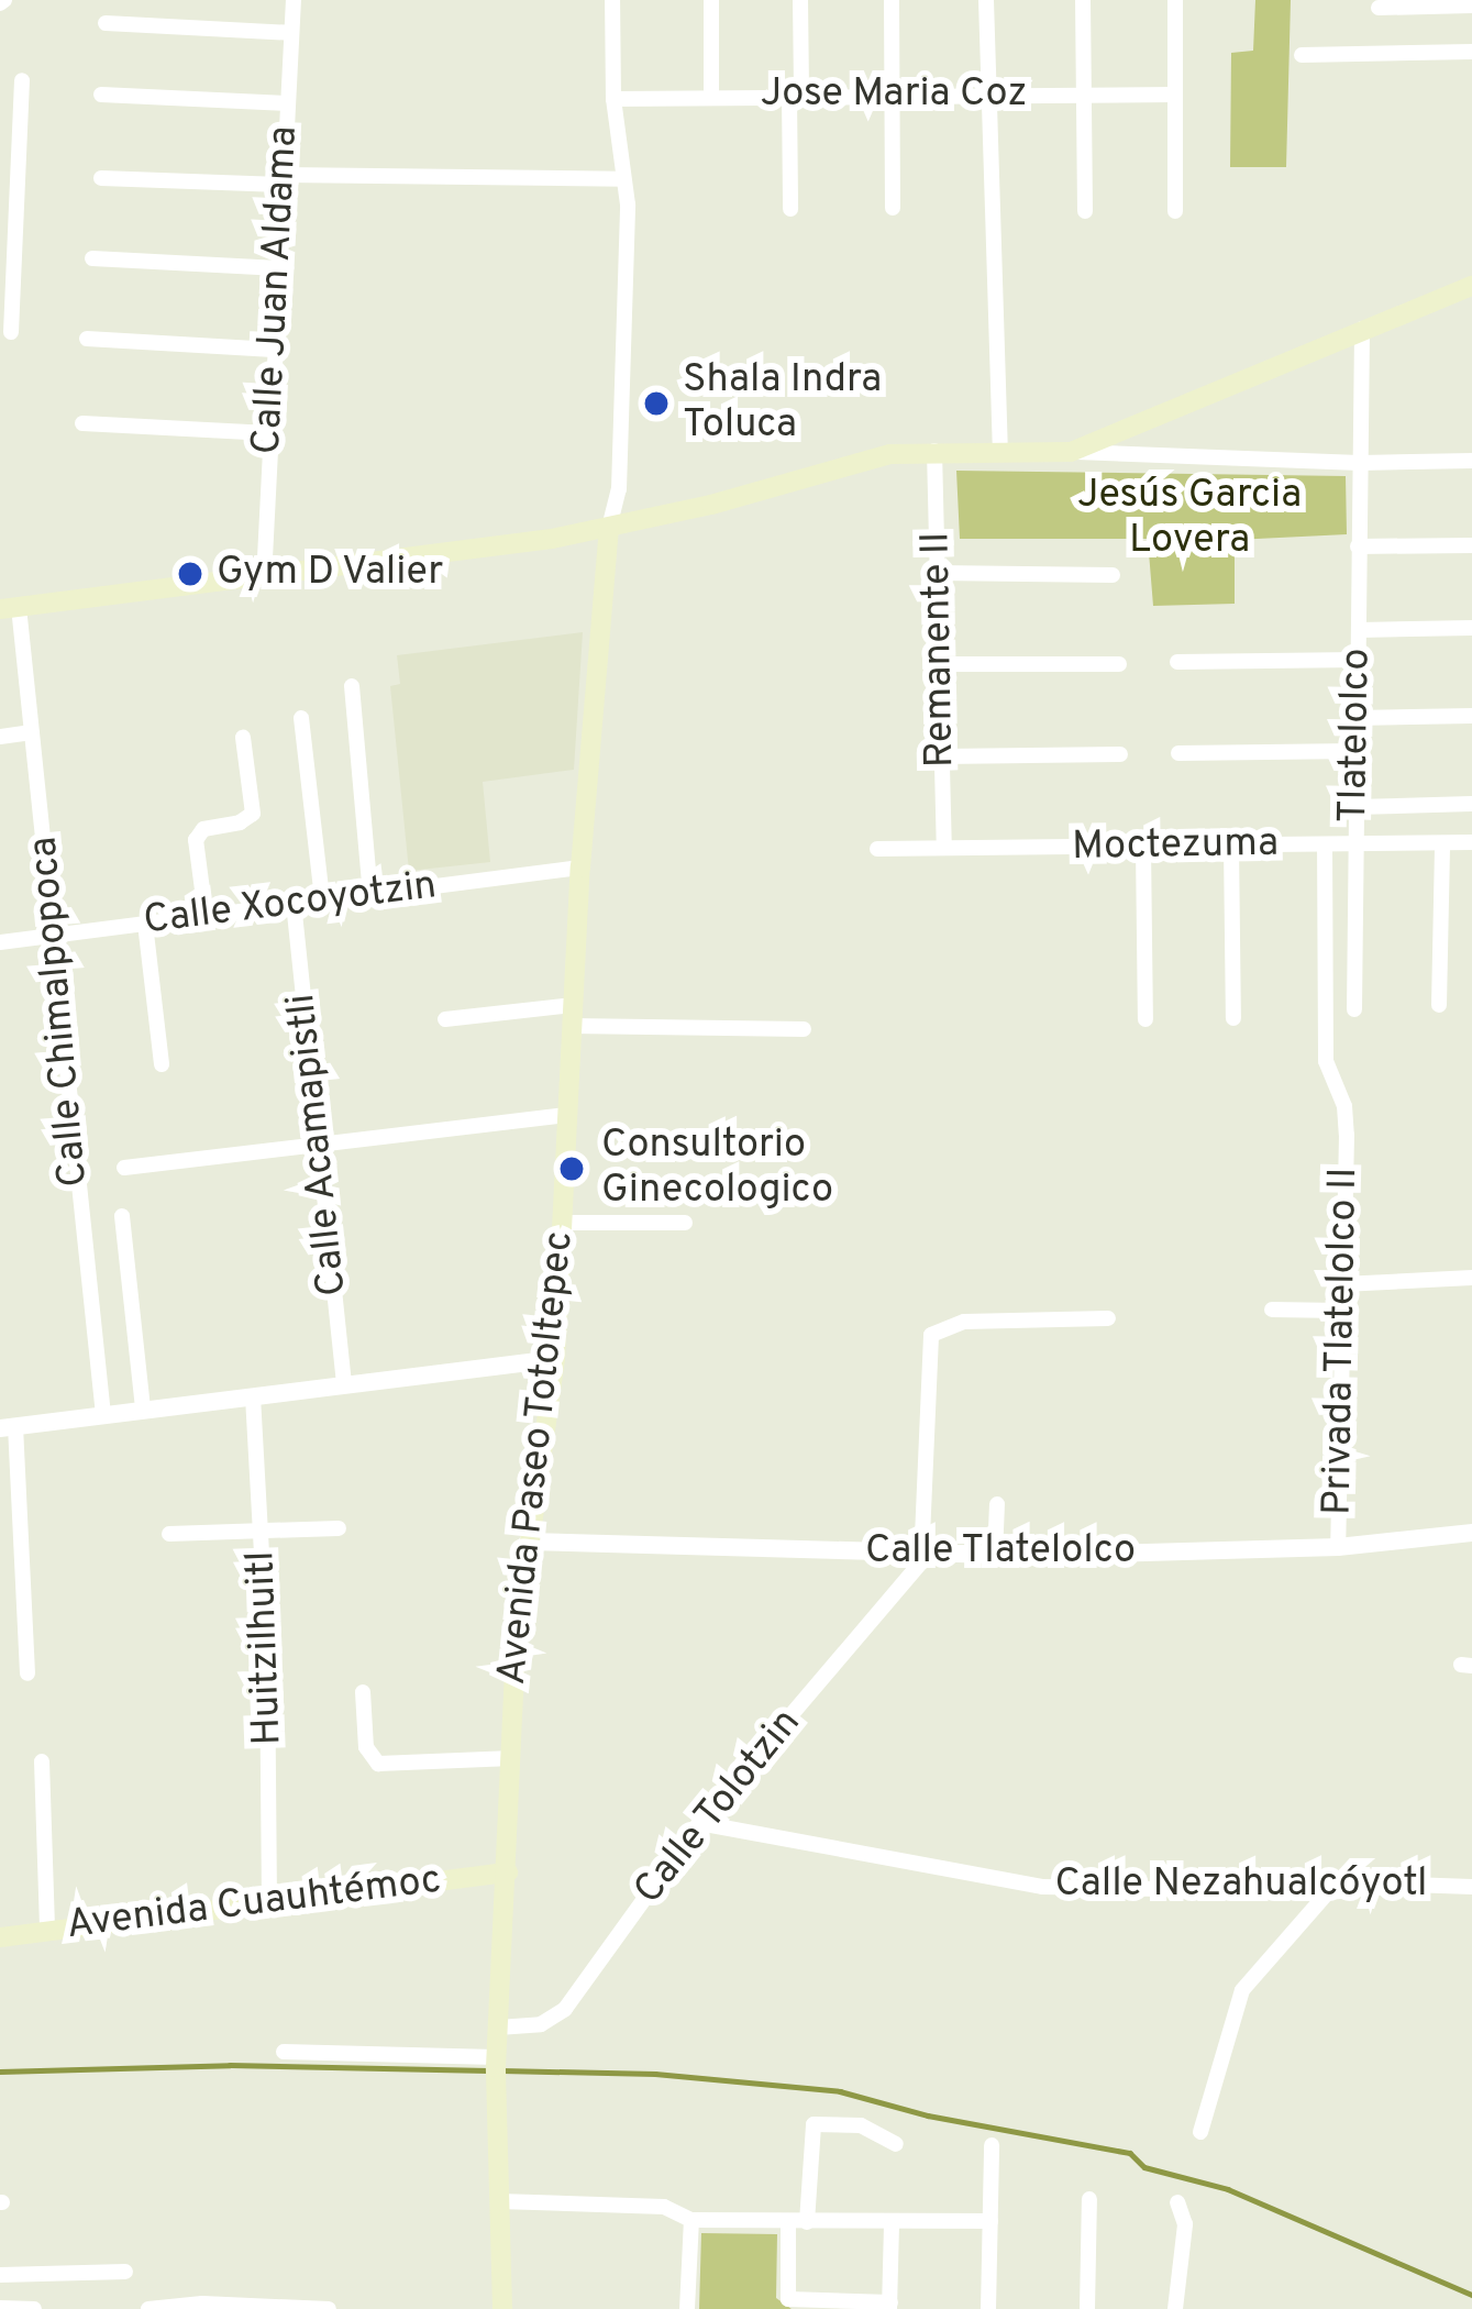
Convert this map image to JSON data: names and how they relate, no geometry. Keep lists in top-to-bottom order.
{
  "streets": {
    "main road": ["Avenida Paseo Totoltepec", "Avenida Cuauhtémoc"],
    "street": [
      "Jose Maria Coz",
      "Calle Juan Aldama",
      "Remanente II",
      "Tlatelolco",
      "Moctezuma",
      "Calle Xocoyotzin",
      "Calle Chimalpopoca",
      "Calle Acamapistli",
      "Privada Tlatelolco II",
      "Calle Tlatelolco",
      "Huitzilhuitl",
      "Calle Tolotzin",
      "Calle Nezahualcóyotl"
    ]
  },
  "crossings": [
    ["Remanente II", "Moctezuma"],
    ["Tlatelolco", "Moctezuma"],
    ["Moctezuma", "Privada Tlatelolco II"],
    ["Calle Xocoyotzin", "Calle Chimalpopoca"],
    ["Calle Xocoyotzin", "Calle Acamapistli"],
    ["Calle Xocoyotzin", "Avenida Paseo Totoltepec"],
    ["Privada Tlatelolco II", "Calle Tlatelolco"],
    ["Avenida Paseo Totoltepec", "Calle Tlatelolco"],
    ["Avenida Paseo Totoltepec", "Calle Tolotzin"],
    ["Avenida Paseo Totoltepec", "Avenida Cuauhtémoc"],
    ["Calle Tlatelolco", "Calle Tolotzin"],
    ["Huitzilhuitl", "Avenida Cuauhtémoc"],
    ["Calle Tolotzin", "Calle Nezahualcóyotl"]
  ],
  "parks": ["Jesús Garcia Lovera"],
  "places": ["Shala Indra Toluca", "Gym D Valier", "Consultorio Ginecologico"]
}
